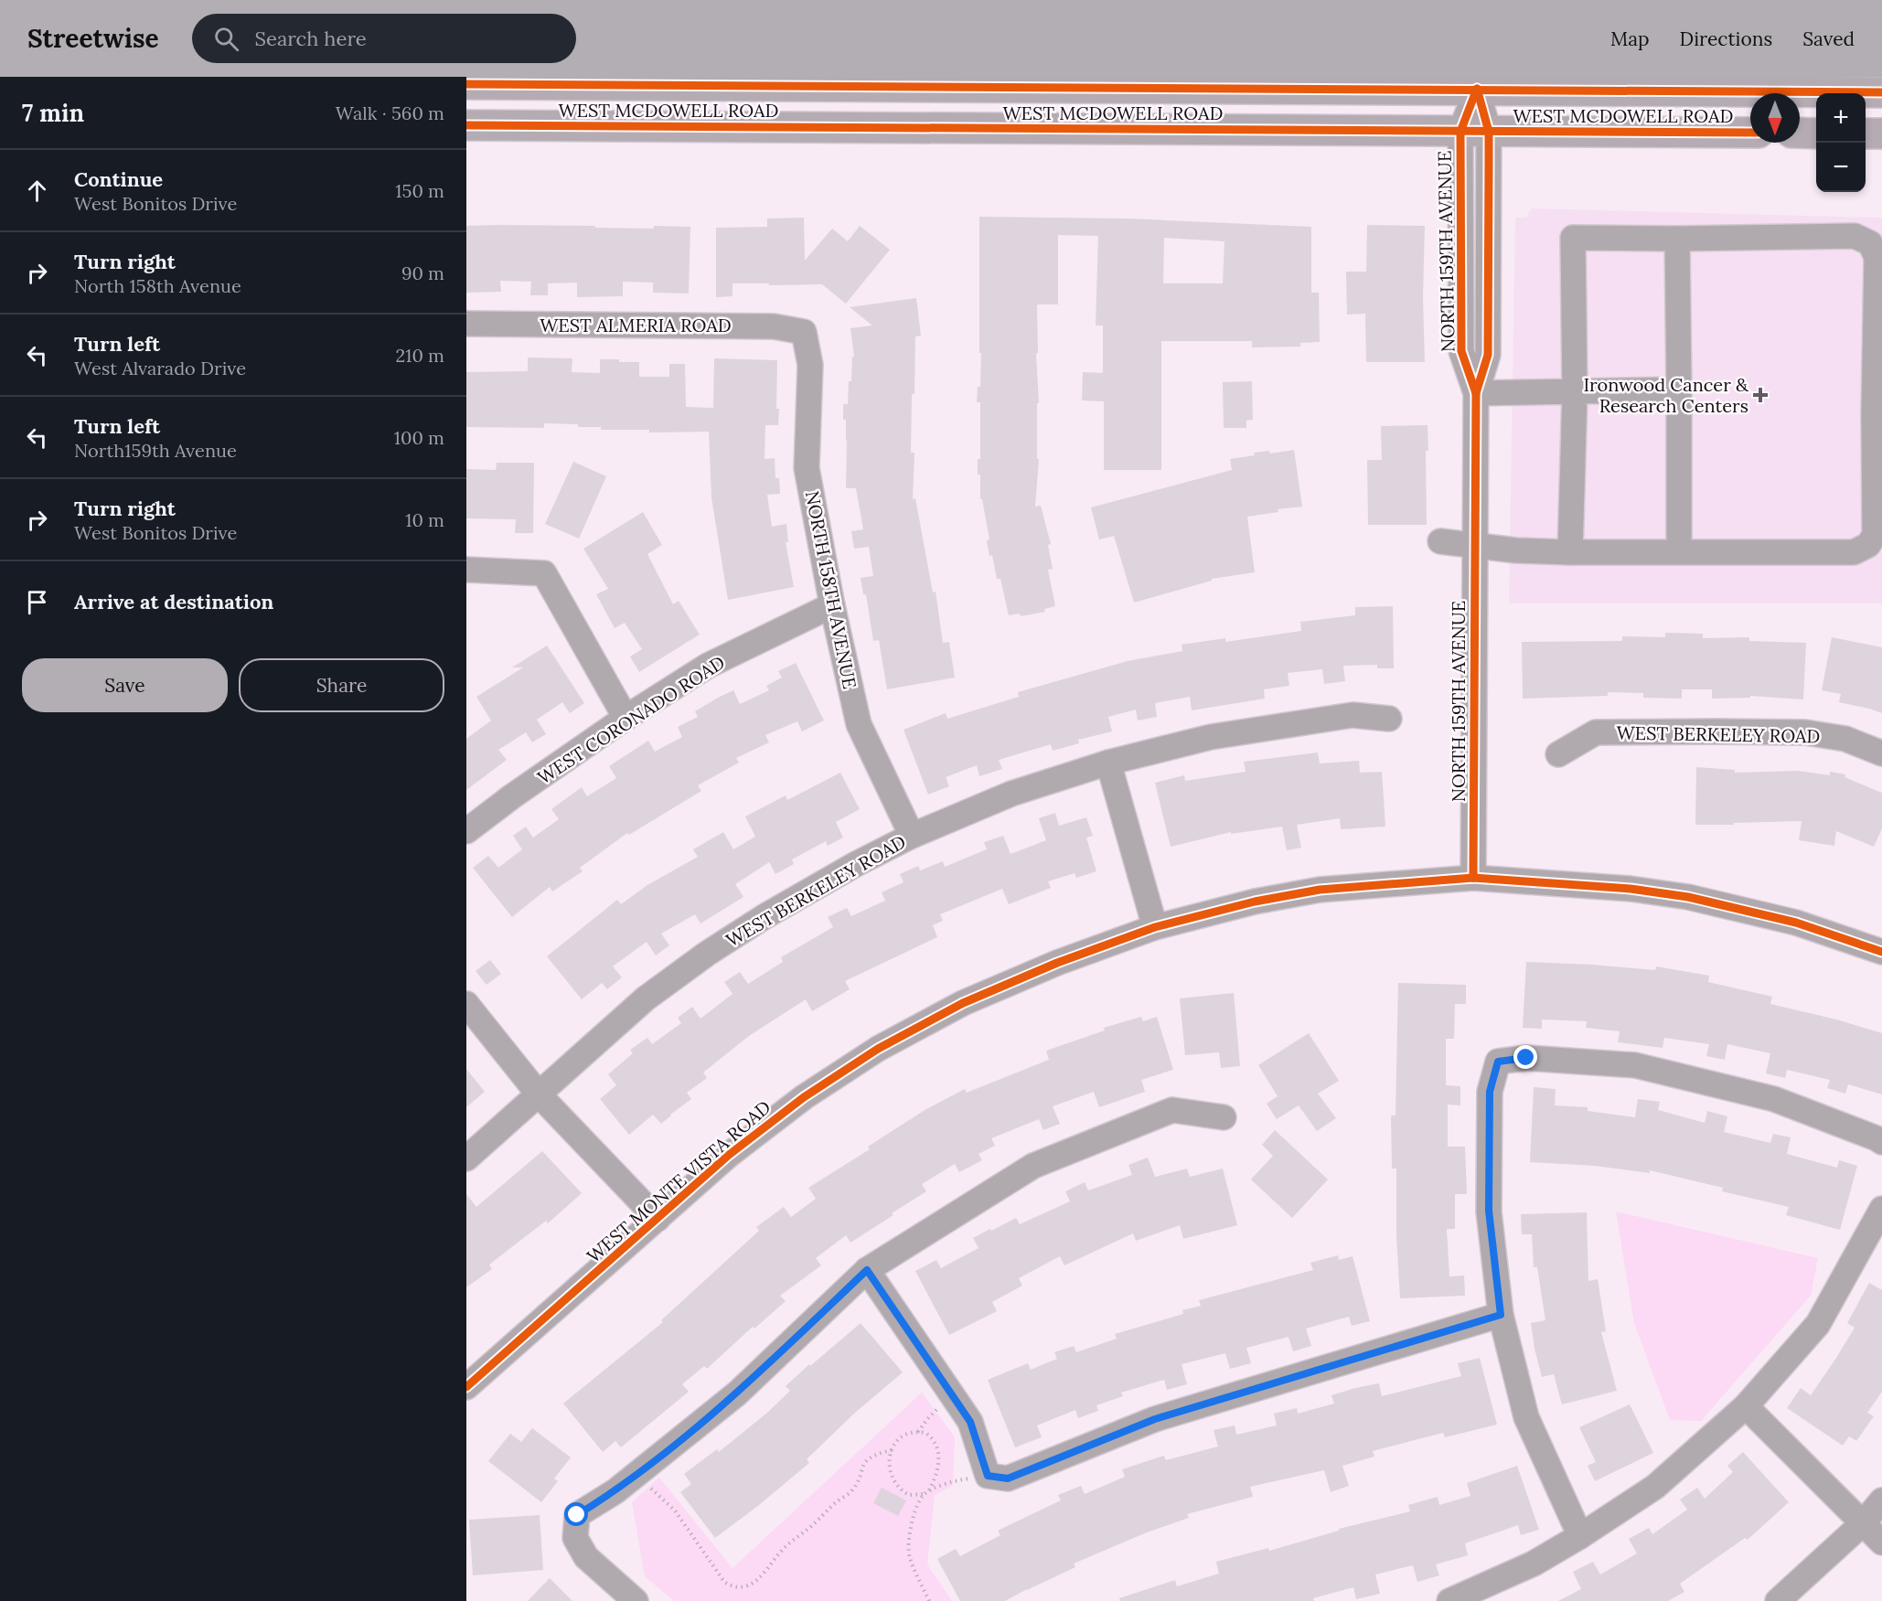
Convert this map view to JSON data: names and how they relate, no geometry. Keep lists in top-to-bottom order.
{
  "streets": {
    "main road": ["WEST MCDOWELL ROAD"],
    "street": [
      "NORTH 159TH AVENUE",
      "WEST ALMERIA ROAD",
      "NORTH 158TH AVENUE",
      "WEST CORONADO ROAD",
      "WEST BERKELEY ROAD",
      "WEST MONTE VISTA ROAD"
    ]
  },
  "crossings": [
    ["WEST MCDOWELL ROAD", "NORTH 159TH AVENUE"],
    ["NORTH 159TH AVENUE", "WEST MONTE VISTA ROAD"],
    ["WEST ALMERIA ROAD", "NORTH 158TH AVENUE"],
    ["NORTH 158TH AVENUE", "WEST CORONADO ROAD"],
    ["NORTH 158TH AVENUE", "WEST BERKELEY ROAD"]
  ],
  "places": {
    "health": ["Ironwood Cancer & Research Centers"]
  },
  "north": "bottom",
  "page": {
    "header": "Streetwise",
    "search": "Search here",
    "nav": ["Map", "Directions", "Saved"],
    "heading": ["7 min", "Walk · 560 m"],
    "map_buttons": ["+", "−"],
    "list": [
      ["Continue", "West Bonitos Drive", "150 m"],
      ["Turn right", "North 158th Avenue", "90 m"],
      ["Turn left", "West Alvarado Drive", "210 m"],
      ["Turn left", "North159th Avenue", "100 m"],
      ["Turn right", "West Bonitos Drive", "10 m"],
      "Arrive at destination"
    ],
    "buttons": ["Save", "Share"]
  }
}
